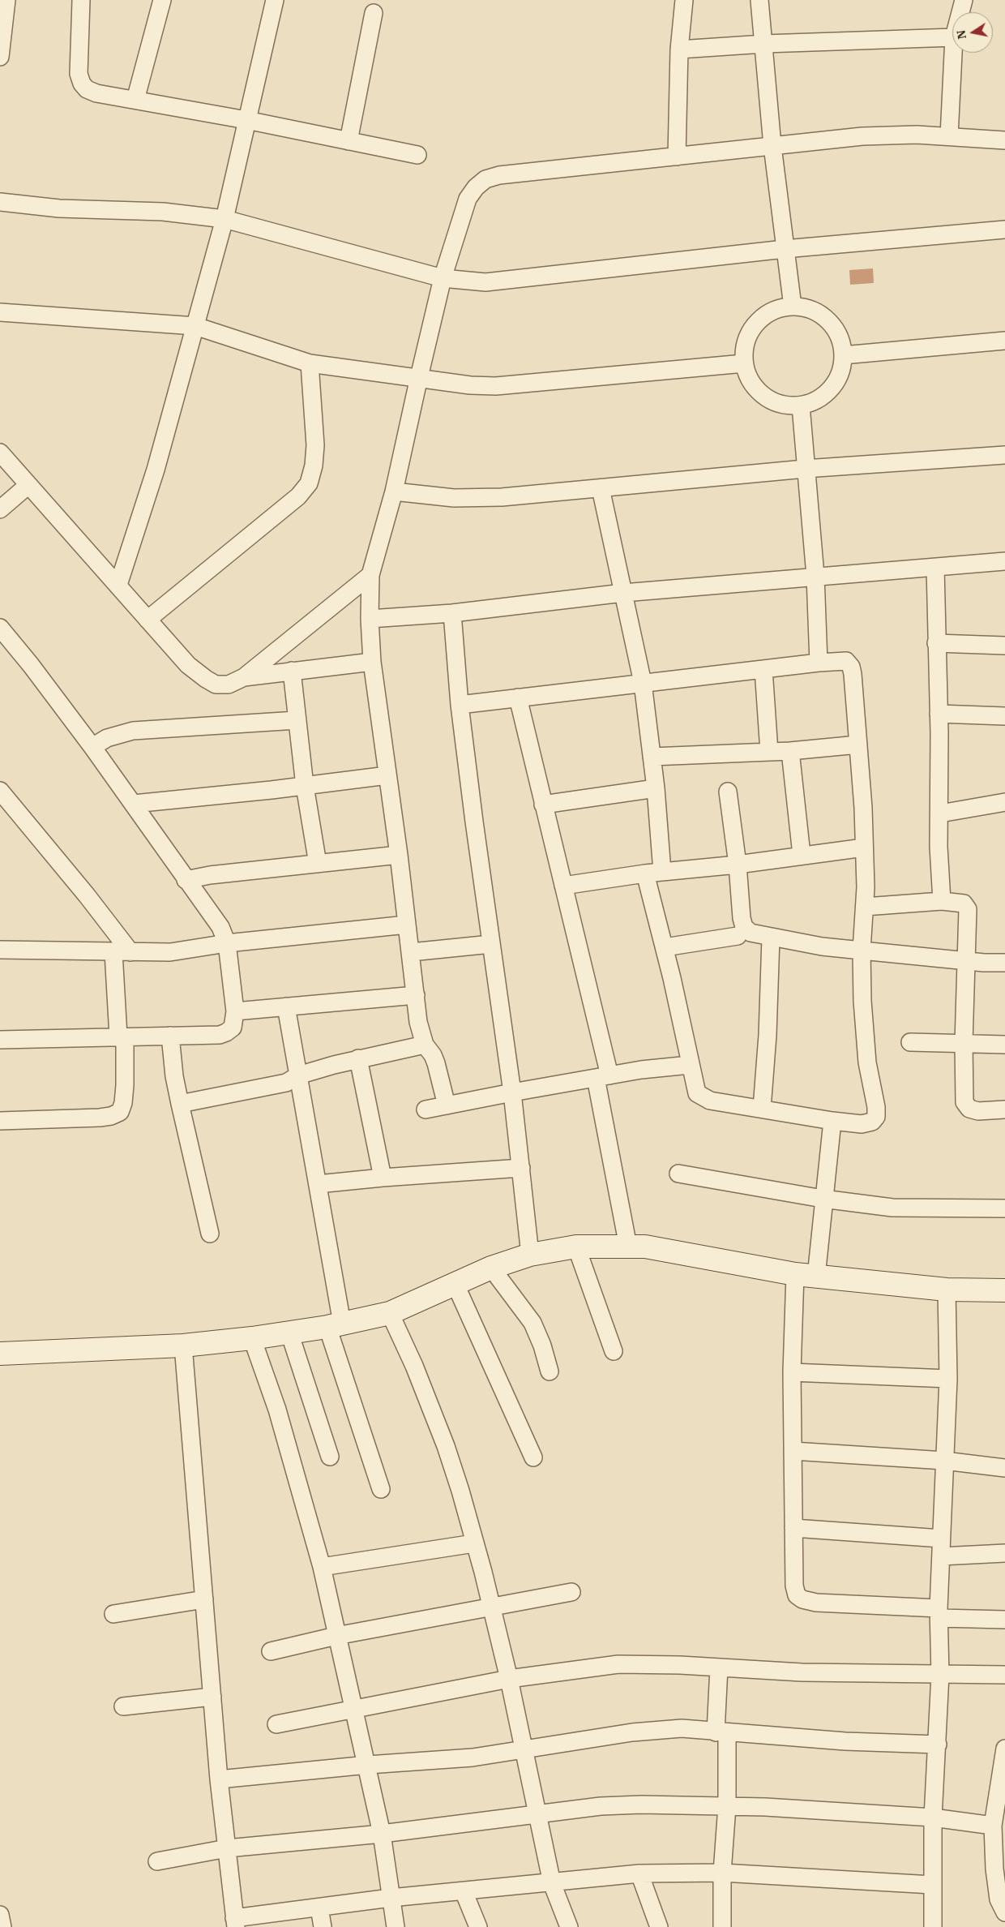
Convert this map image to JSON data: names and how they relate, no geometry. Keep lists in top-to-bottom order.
{
  "north": "left"
}
